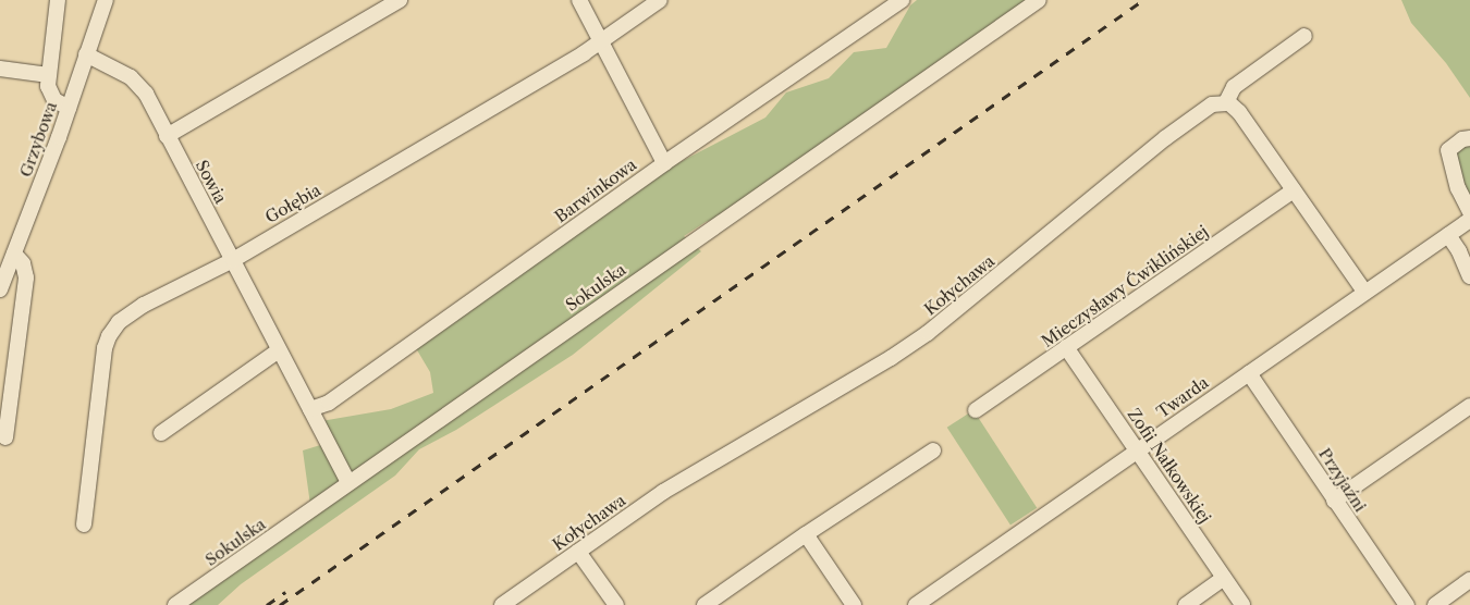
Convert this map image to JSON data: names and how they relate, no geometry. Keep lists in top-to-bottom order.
{
  "streets": {
    "street": [
      "Grzybowa",
      "Sowia",
      "Barwinkowa",
      "Gołębia",
      "Kołychawa",
      "Mieczysławy Ćwiklińskiej",
      "Sokulska",
      "Twarda",
      "Zofii Nałkowskiej",
      "Przyjaźni"
    ]
  },
  "crossings": [
    ["Grzybowa", "Sowia"],
    ["Sowia", "Barwinkowa"],
    ["Sowia", "Gołębia"],
    ["Sowia", "Sokulska"],
    ["Mieczysławy Ćwiklińskiej", "Zofii Nałkowskiej"],
    ["Twarda", "Zofii Nałkowskiej"],
    ["Twarda", "Przyjaźni"]
  ]
}
